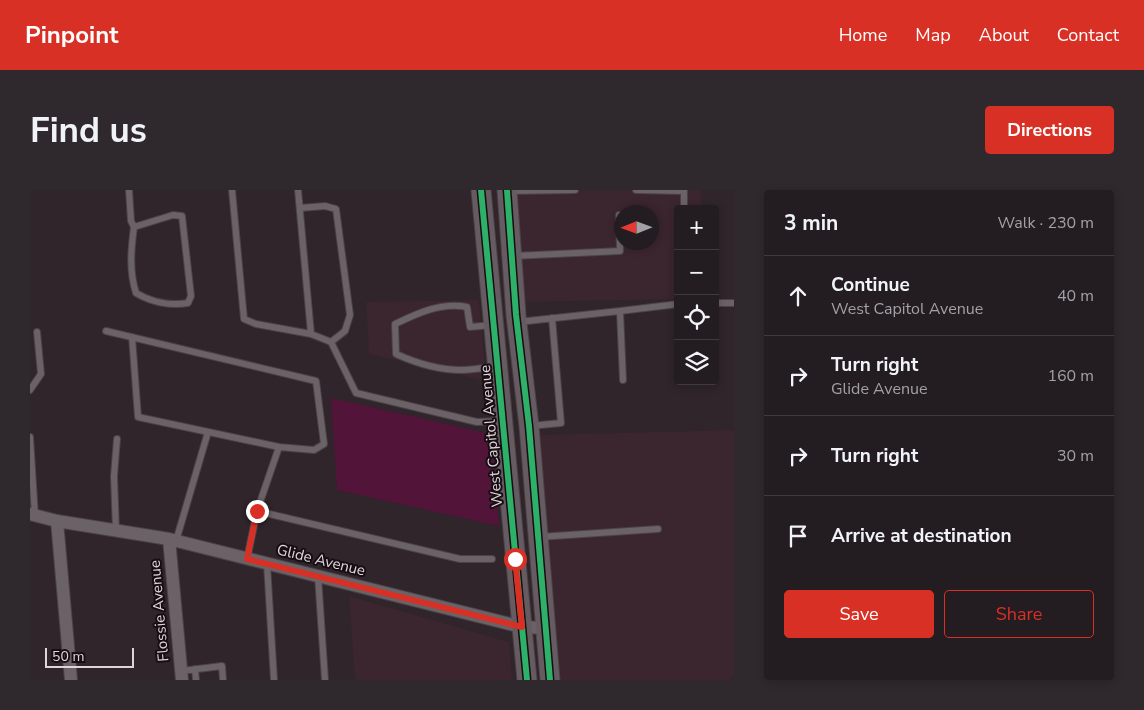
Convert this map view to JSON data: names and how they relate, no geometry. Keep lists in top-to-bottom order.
{
  "streets": {
    "main road": ["West Capitol Avenue"],
    "street": ["Glide Avenue", "Flossie Avenue"]
  },
  "crossings": [
    ["West Capitol Avenue", "Glide Avenue"],
    ["Glide Avenue", "Flossie Avenue"]
  ],
  "scale_bar": "50 m",
  "north": "left",
  "page": {
    "header": "Pinpoint",
    "nav": [
      "Home",
      "Map",
      "About",
      "Contact"
    ],
    "buttons": [
      "Directions",
      ["Save", "Share"]
    ],
    "title": "Find us",
    "heading": ["3 min", "Walk · 230 m"],
    "map_buttons": ["+", "−"],
    "list": [
      ["Continue", "West Capitol Avenue", "40 m"],
      ["Turn right", "Glide Avenue", "160 m"],
      ["Turn right", "30 m"],
      "Arrive at destination"
    ],
    "scale": "50 m"
  }
}
